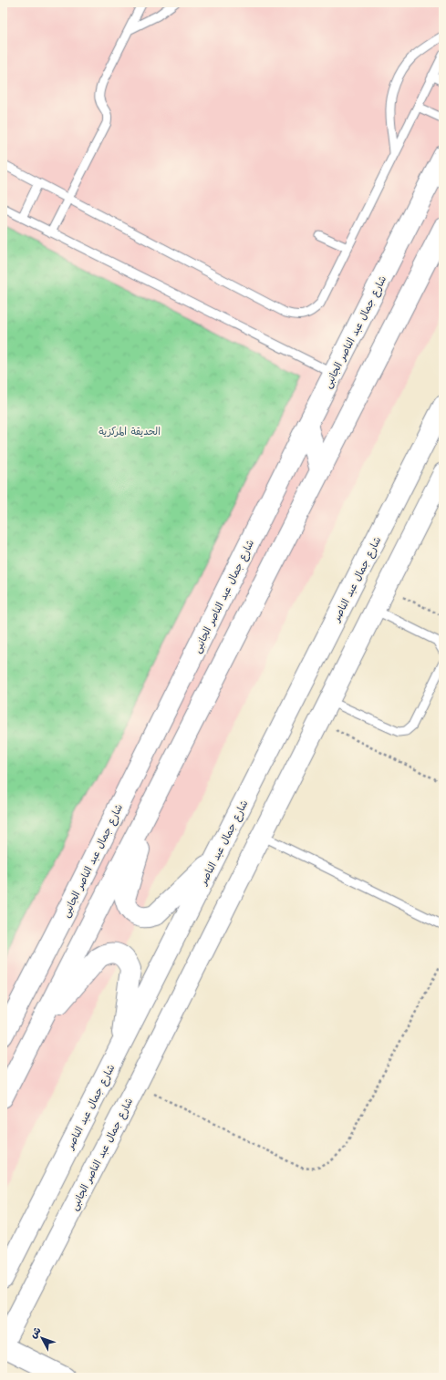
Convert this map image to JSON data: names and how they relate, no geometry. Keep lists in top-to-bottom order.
{
  "streets": {
    "main road": ["شارع جمال عبد الناصر الجانبى", "شارع جمال عبد الناصر"]
  },
  "parks": ["الحديقة المركزية"],
  "north": "top left"
}
